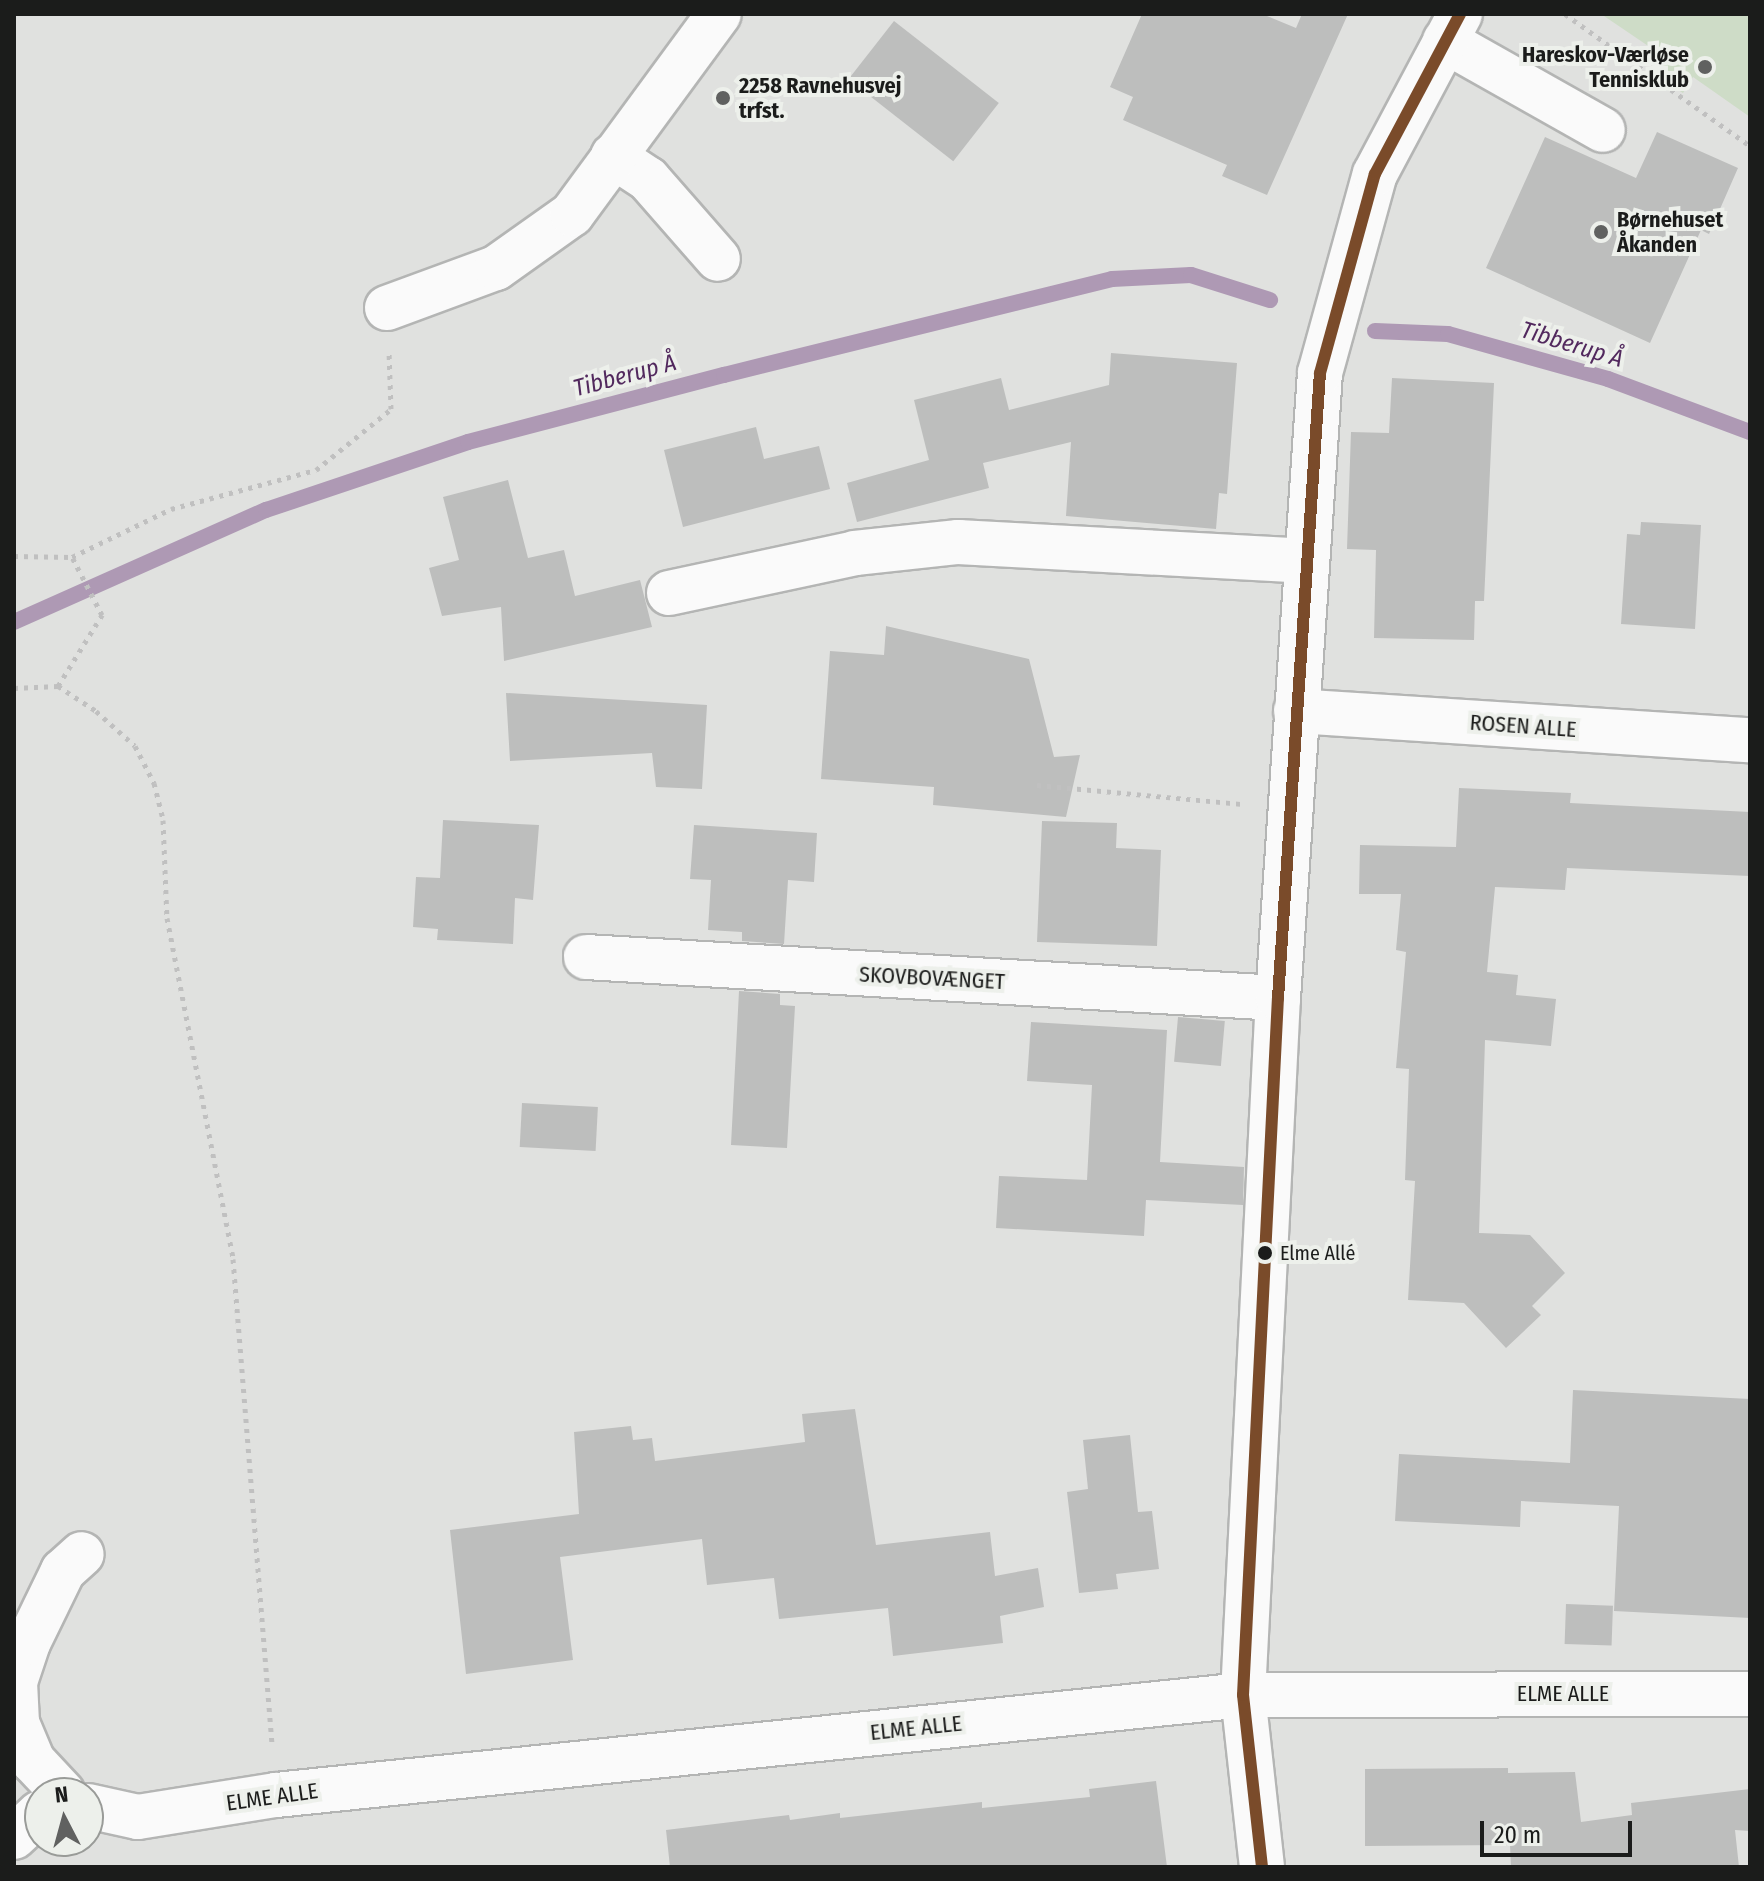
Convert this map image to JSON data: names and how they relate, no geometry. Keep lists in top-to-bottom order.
{
  "streets": {
    "street": ["ROSEN ALLE", "SKOVBOVÆNGET", "ELME ALLE"]
  },
  "water": ["Tibberup Å"],
  "places": [
    "Hareskov-Værløse Tennisklub",
    "2258 Ravnehusvej trfst.",
    "Børnehuset Åkanden",
    "Elme Allé"
  ],
  "scale_bar": "20 m",
  "north": "top"
}
